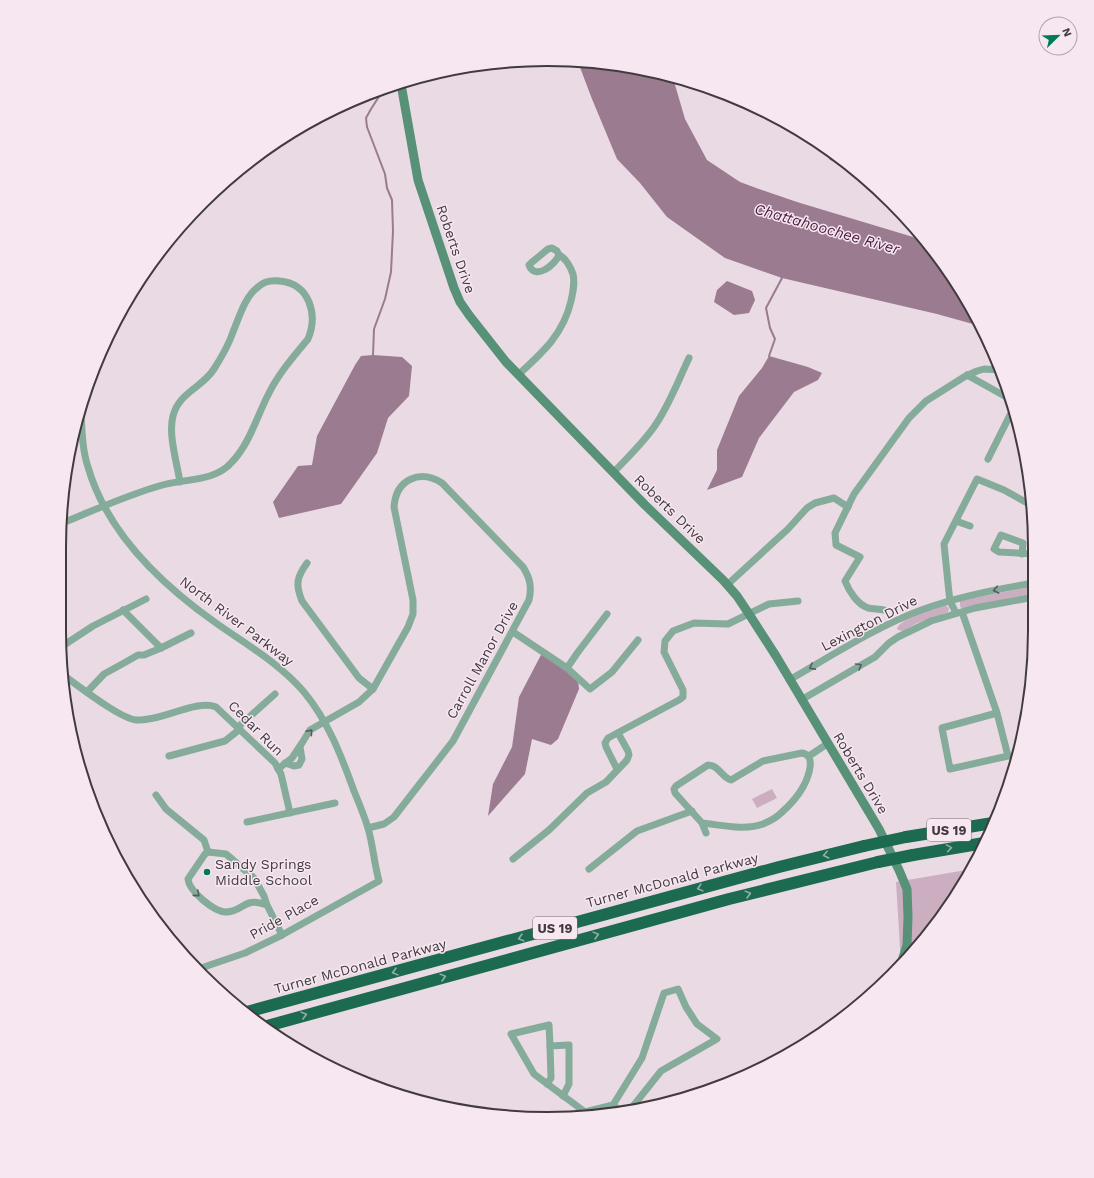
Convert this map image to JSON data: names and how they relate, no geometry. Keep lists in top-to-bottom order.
{
  "streets": {
    "highway": ["US 19", "Turner McDonald Parkway"],
    "street": [
      "Roberts Drive",
      "North River Parkway",
      "Lexington Drive",
      "Carroll Manor Drive",
      "Cedar Run",
      "Pride Place"
    ]
  },
  "crossings": [
    ["Roberts Drive", "Lexington Drive"],
    ["North River Parkway", "Carroll Manor Drive"],
    ["North River Parkway", "Cedar Run"],
    ["North River Parkway", "Pride Place"],
    ["Carroll Manor Drive", "Cedar Run"]
  ],
  "water": ["Chattahoochee River"],
  "places": ["Sandy Springs Middle School"],
  "north": "top right"
}
